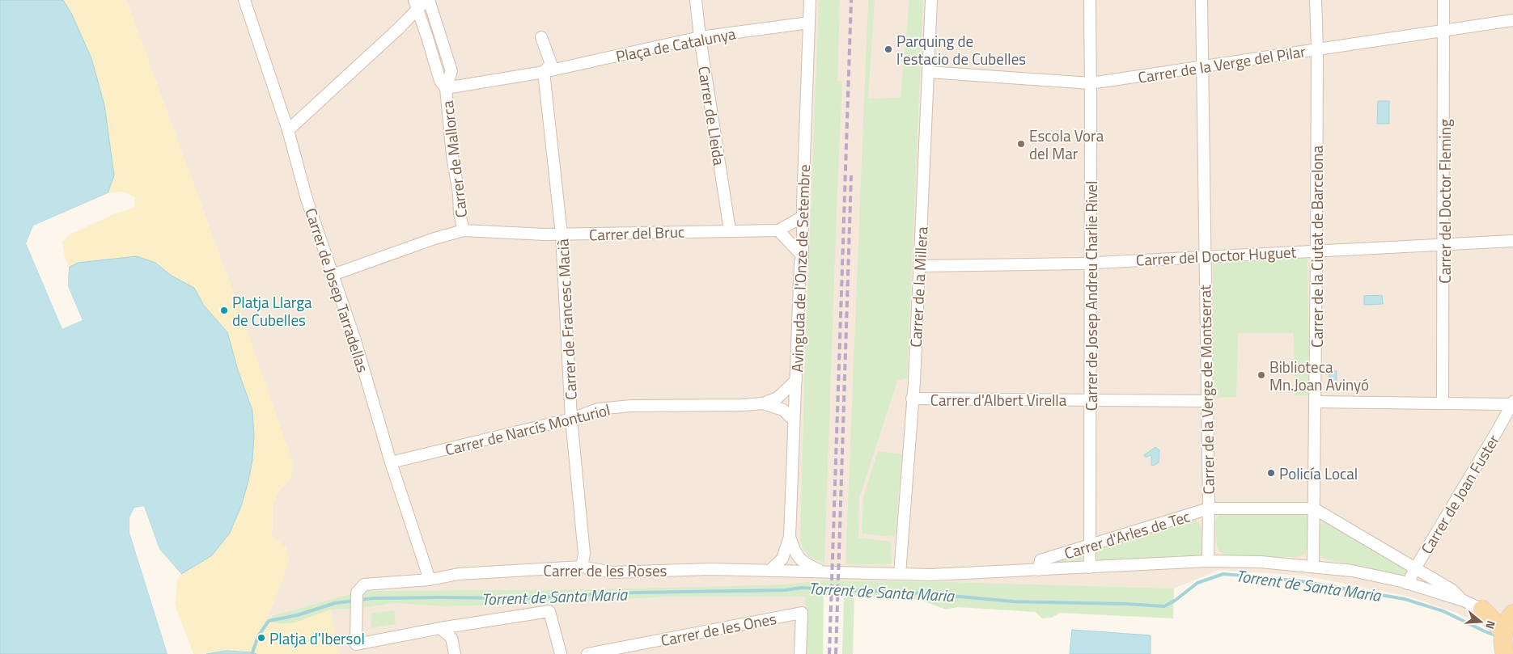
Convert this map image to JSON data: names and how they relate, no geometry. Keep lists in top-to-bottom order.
{
  "streets": {
    "street": [
      "Plaça de Catalunya",
      "Carrer de la Verge del Pilar",
      "Carrer de Lleida",
      "Carrer de Mallorca",
      "Carrer del Doctor Fleming",
      "Carrer del Bruc",
      "Carrer de la Ciutat de Barcelona",
      "Carrer del Doctor Huguet",
      "Avinguda de l'Onze de Setembre",
      "Carrer de la Millera",
      "Carrer de Josep Tarradellas",
      "Carrer de Josep Andreu Charlie Rivel",
      "Carrer de Francesc Macià",
      "Carrer de la Verge de Montserrat",
      "Carrer d'Albert Virella",
      "Carrer de Narcís Monturiol",
      "Carrer de Joan Fuster",
      "Carrer d'Arles de Tec",
      "Carrer de les Roses",
      "Carrer de les Ones"
    ]
  },
  "crossings": [
    ["Plaça de Catalunya", "Carrer de Lleida"],
    ["Plaça de Catalunya", "Carrer de Mallorca"],
    ["Plaça de Catalunya", "Avinguda de l'Onze de Setembre"],
    ["Plaça de Catalunya", "Carrer de Francesc Macià"],
    ["Carrer de la Verge del Pilar", "Carrer del Doctor Fleming"],
    ["Carrer de la Verge del Pilar", "Carrer de la Ciutat de Barcelona"],
    ["Carrer de la Verge del Pilar", "Carrer de la Millera"],
    ["Carrer de la Verge del Pilar", "Carrer de Josep Andreu Charlie Rivel"],
    ["Carrer de la Verge del Pilar", "Carrer de la Verge de Montserrat"],
    ["Carrer de Lleida", "Carrer del Bruc"],
    ["Carrer de Mallorca", "Carrer del Bruc"],
    ["Carrer del Doctor Fleming", "Carrer del Doctor Huguet"],
    ["Carrer del Bruc", "Avinguda de l'Onze de Setembre"],
    ["Carrer del Bruc", "Carrer de Josep Tarradellas"],
    ["Carrer del Bruc", "Carrer de Francesc Macià"],
    ["Carrer de la Ciutat de Barcelona", "Carrer del Doctor Huguet"],
    ["Carrer de la Ciutat de Barcelona", "Carrer d'Arles de Tec"],
    ["Carrer del Doctor Huguet", "Carrer de la Millera"],
    ["Carrer del Doctor Huguet", "Carrer de Josep Andreu Charlie Rivel"],
    ["Carrer del Doctor Huguet", "Carrer de la Verge de Montserrat"],
    ["Avinguda de l'Onze de Setembre", "Carrer de Narcís Monturiol"],
    ["Avinguda de l'Onze de Setembre", "Carrer d'Arles de Tec"],
    ["Avinguda de l'Onze de Setembre", "Carrer de les Roses"],
    ["Carrer de la Millera", "Carrer d'Albert Virella"],
    ["Carrer de la Millera", "Carrer d'Arles de Tec"],
    ["Carrer de Josep Tarradellas", "Carrer de Narcís Monturiol"],
    ["Carrer de Josep Tarradellas", "Carrer de les Roses"],
    ["Carrer de Josep Andreu Charlie Rivel", "Carrer d'Albert Virella"],
    ["Carrer de Josep Andreu Charlie Rivel", "Carrer d'Arles de Tec"],
    ["Carrer de Francesc Macià", "Carrer de Narcís Monturiol"],
    ["Carrer de Francesc Macià", "Carrer de les Roses"],
    ["Carrer de la Verge de Montserrat", "Carrer d'Albert Virella"],
    ["Carrer de la Verge de Montserrat", "Carrer d'Arles de Tec"],
    ["Carrer de Joan Fuster", "Carrer d'Arles de Tec"],
    ["Carrer d'Arles de Tec", "Carrer de les Roses"]
  ],
  "water": ["Torrent de Santa Maria"],
  "places": [
    "Parquing de l'estacio de Cubelles",
    "Escola Vora del Mar",
    "Platja Llarga de Cubelles",
    "Biblioteca Mn.Joan Avinyó",
    "Policía Local",
    "Platja d'Ibersol"
  ],
  "north": "right"
}
